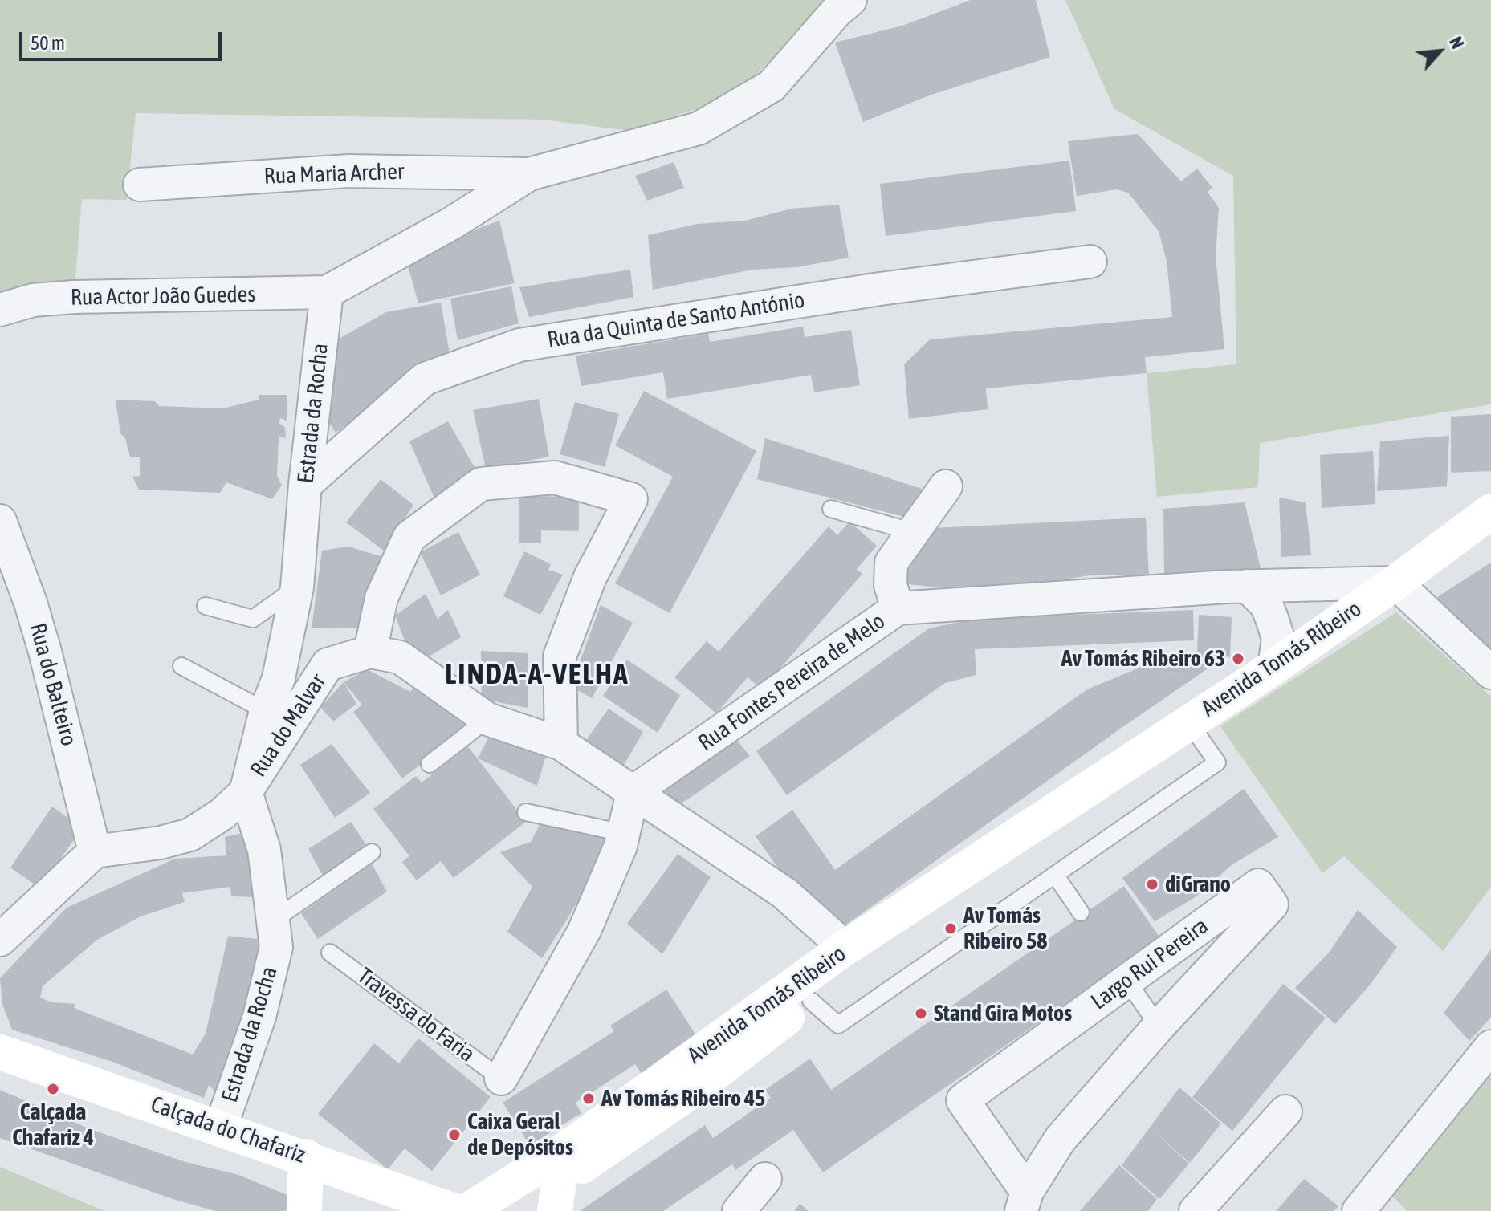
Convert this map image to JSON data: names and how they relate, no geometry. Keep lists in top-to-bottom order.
{
  "streets": {
    "street": [
      "Rua Maria Archer",
      "Rua Actor João Guedes",
      "Rua da Quinta de Santo António",
      "Estrada da Rocha",
      "Avenida Tomás Ribeiro",
      "Rua Fontes Pereira de Melo",
      "Rua do Balteiro",
      "Rua do Malvar",
      "Largo Rui Pereira",
      "Calçada do Chafariz"
    ],
    "lane": ["Travessa do Faria"]
  },
  "crossings": [
    ["Rua Actor João Guedes", "Estrada da Rocha"],
    ["Rua da Quinta de Santo António", "Estrada da Rocha"],
    ["Estrada da Rocha", "Rua do Malvar"],
    ["Estrada da Rocha", "Calçada do Chafariz"],
    ["Avenida Tomás Ribeiro", "Rua Fontes Pereira de Melo"],
    ["Avenida Tomás Ribeiro", "Rua do Malvar"],
    ["Rua Fontes Pereira de Melo", "Rua do Malvar"],
    ["Rua do Balteiro", "Rua do Malvar"]
  ],
  "districts": ["LINDA-A-VELHA"],
  "places": [
    "Av Tomás Ribeiro 63",
    "diGrano",
    "Av Tomás Ribeiro 58",
    "Stand Gira Motos",
    "Calçada Chafariz 4",
    "Av Tomás Ribeiro 45",
    "Caixa Geral de Depósitos"
  ],
  "scale_bar": "50 m",
  "north": "top right"
}
